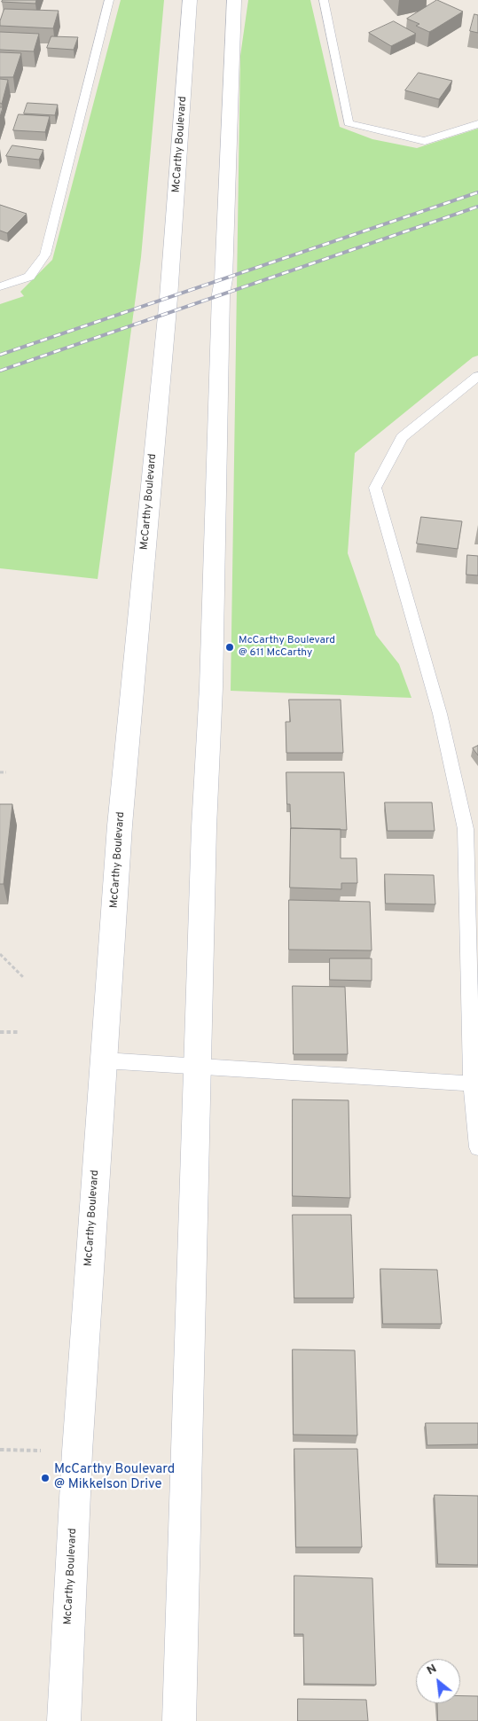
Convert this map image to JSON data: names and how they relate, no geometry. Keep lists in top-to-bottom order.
{
  "streets": {
    "main road": ["McCarthy Boulevard"]
  },
  "places": ["McCarthy Boulevard @ 611 McCarthy", "McCarthy Boulevard @ Mikkelson Drive"],
  "north": "top left"
}
